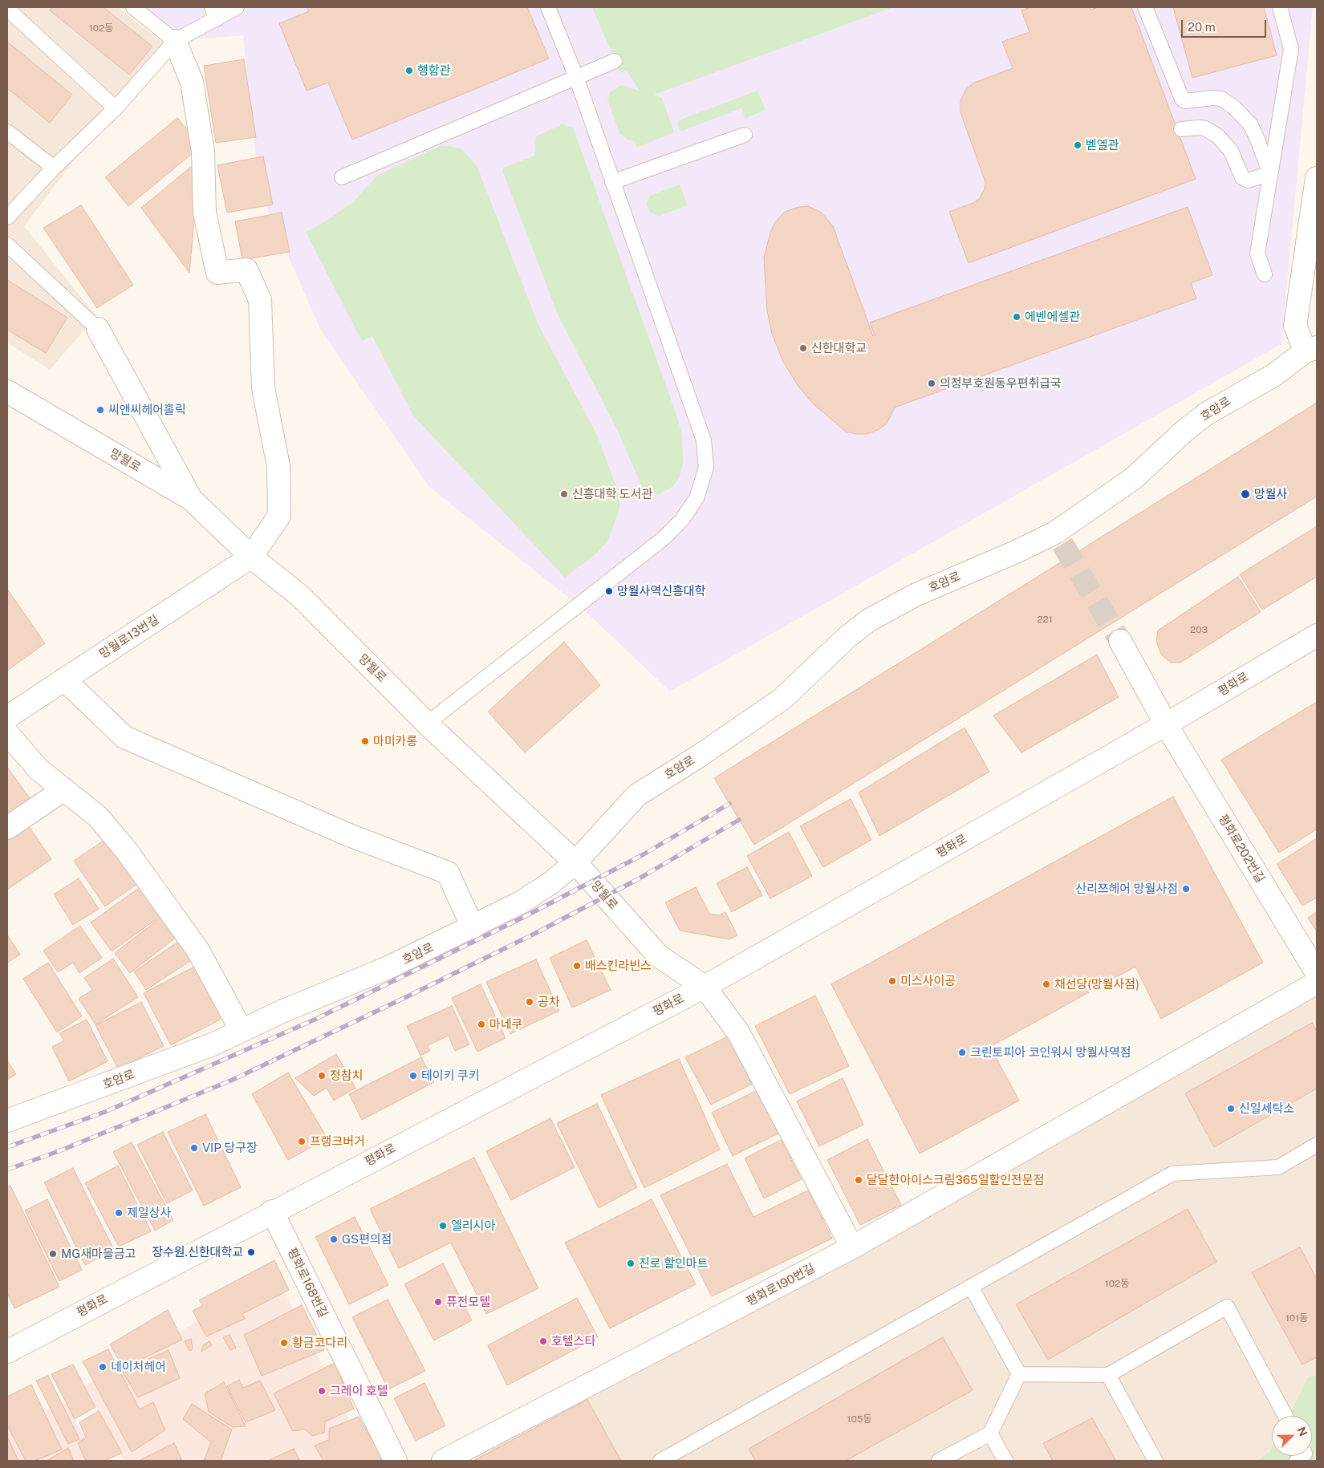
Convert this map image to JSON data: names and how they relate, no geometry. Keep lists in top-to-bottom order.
{
  "streets": {
    "street": [
      "호암로",
      "망월로",
      "망월로13번길",
      "평화로",
      "평화로202번길",
      "평화로168번길",
      "평화로190번길"
    ]
  },
  "crossings": [
    ["호암로", "망월로"],
    ["망월로", "망월로13번길"],
    ["망월로", "평화로"],
    ["평화로", "평화로202번길"],
    ["평화로", "평화로168번길"]
  ],
  "places": [
    "행함관",
    "벧엘관",
    "에벤에셀관",
    "신한대학교",
    "의정부호원동우편취급국",
    "씨앤씨헤어홀릭",
    "신흥대학 도서관",
    "망월사",
    "망월사역신흥대학",
    "마미카롱",
    "산리쯔헤어 망월사점",
    "배스킨라빈스",
    "미스사이공",
    "채선당(망월사점)",
    "공차",
    "마네쿠",
    "크린토피아 코인워시 망월사역점",
    "정참치",
    "테이키 쿠키",
    "신일세탁소",
    "프랭크버거",
    "VIP 당구장",
    "달달한아이스크림365일할인전문점",
    "제일상사",
    "엘리시아",
    "GS편의점",
    "장수원.신한대학교",
    "MG새마을금고",
    "진로 할인마트",
    "퓨전모텔",
    "호텔스타",
    "황금코다리",
    "네이처헤어",
    "그레이 호텔"
  ],
  "house_numbers": [
    "102동",
    "221",
    "203",
    "102동",
    "101동",
    "105동"
  ],
  "scale_bar": "20 m",
  "north": "top right"
}
